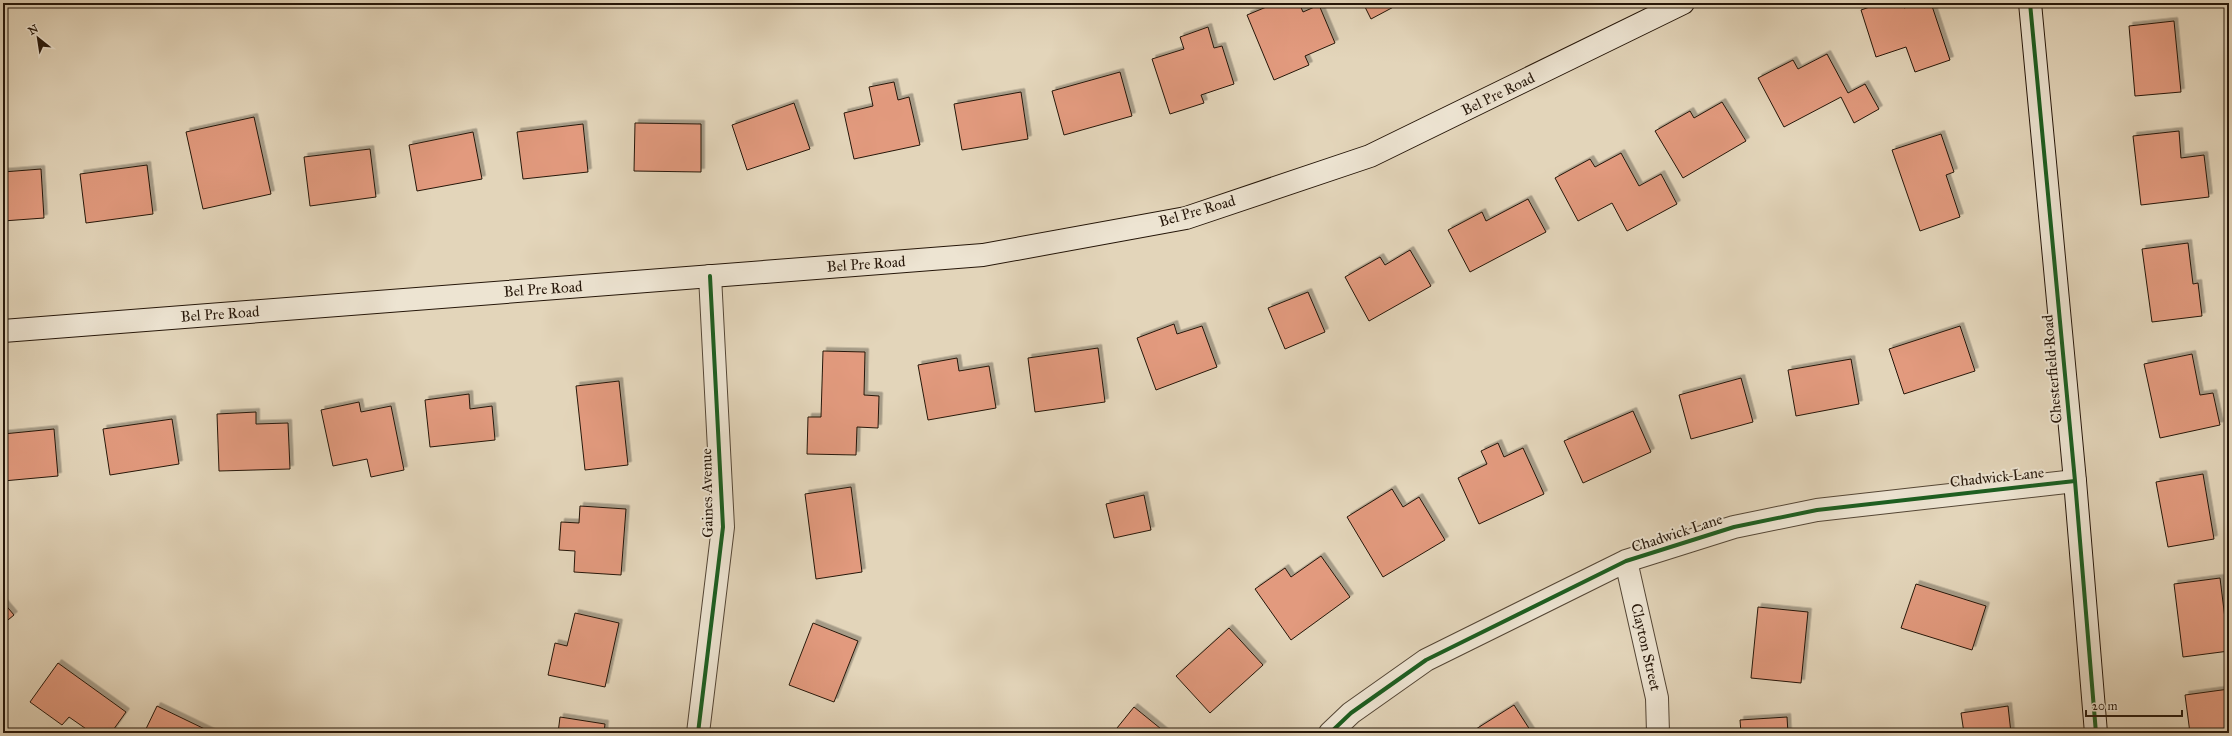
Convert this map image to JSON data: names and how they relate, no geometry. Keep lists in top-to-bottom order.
{
  "streets": {
    "street": [
      "Bel Pre Road",
      "Chesterfield Road",
      "Chadwick Lane",
      "Gaines Avenue",
      "Clayton Street"
    ]
  },
  "crossings": [
    ["Bel Pre Road", "Gaines Avenue"],
    ["Chesterfield Road", "Chadwick Lane"],
    ["Chadwick Lane", "Clayton Street"]
  ],
  "scale_bar": "20 m",
  "north": "top left"
}
